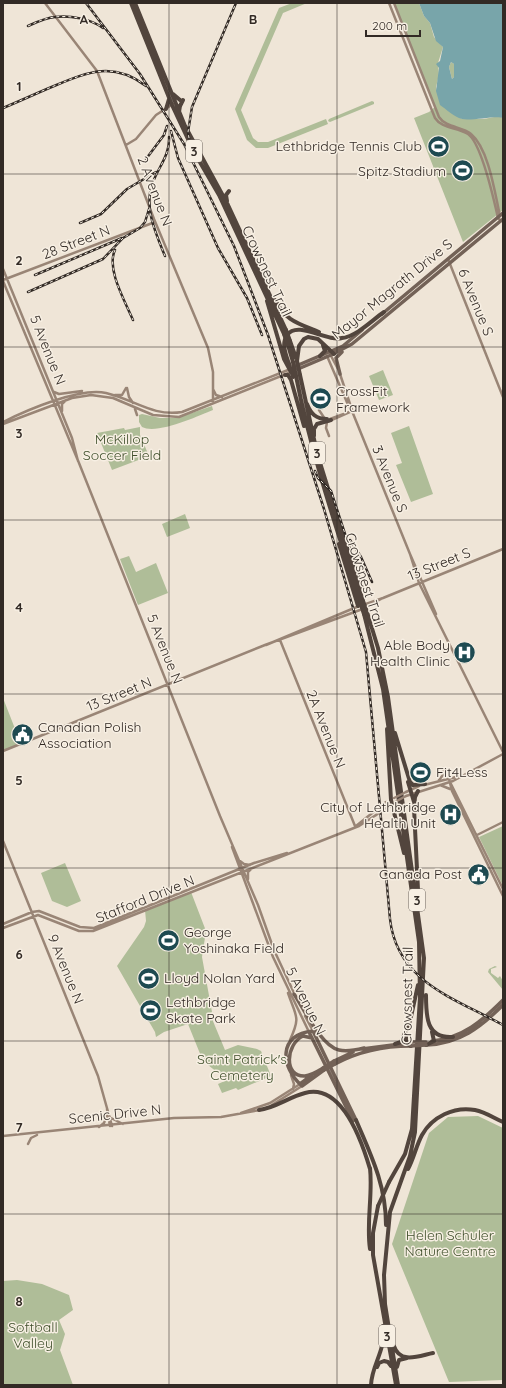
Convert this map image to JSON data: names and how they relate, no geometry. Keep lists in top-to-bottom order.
{
  "streets": {
    "highway": ["3", "Crowsnest Trail"],
    "main road": [
      "2 Avenue N",
      "28 Street N",
      "Mayor Magrath Drive S",
      "6 Avenue S",
      "5 Avenue N",
      "3 Avenue S",
      "13 Street S",
      "13 Street N",
      "2A Avenue N",
      "Stafford Drive N",
      "9 Avenue N",
      "Scenic Drive N"
    ]
  },
  "crossings": [
    ["2 Avenue N", "28 Street N"],
    ["28 Street N", "5 Avenue N"],
    ["Mayor Magrath Drive S", "6 Avenue S"],
    ["Mayor Magrath Drive S", "3 Avenue S"],
    ["5 Avenue N", "13 Street N"],
    ["5 Avenue N", "Stafford Drive N"],
    ["3 Avenue S", "13 Street S"],
    ["3 Avenue S", "Stafford Drive N"],
    ["13 Street S", "13 Street N"],
    ["13 Street N", "2A Avenue N"],
    ["2A Avenue N", "Stafford Drive N"],
    ["Stafford Drive N", "9 Avenue N"],
    ["9 Avenue N", "Scenic Drive N"]
  ],
  "parks": [
    "McKillop Soccer Field",
    "Saint Patrick's Cemetery",
    "Helen Schuler Nature Centre",
    "Softball Valley"
  ],
  "places": {
    "sports": [
      "Lethbridge Tennis Club",
      "Spitz Stadium",
      "CrossFit Framework",
      "Fit4Less",
      "George Yoshinaka Field",
      "Lloyd Nolan Yard",
      "Lethbridge Skate Park"
    ],
    "hospital": ["Able Body Health Clinic", "City of Lethbridge Health Unit"],
    "public building": ["Canadian Polish Association", "Canada Post"]
  },
  "scale_bar": "200 m",
  "grid": {
    "columns": ["A", "B"],
    "rows": [
      "1",
      "2",
      "3",
      "4",
      "5",
      "6",
      "7",
      "8"
    ]
  }
}
